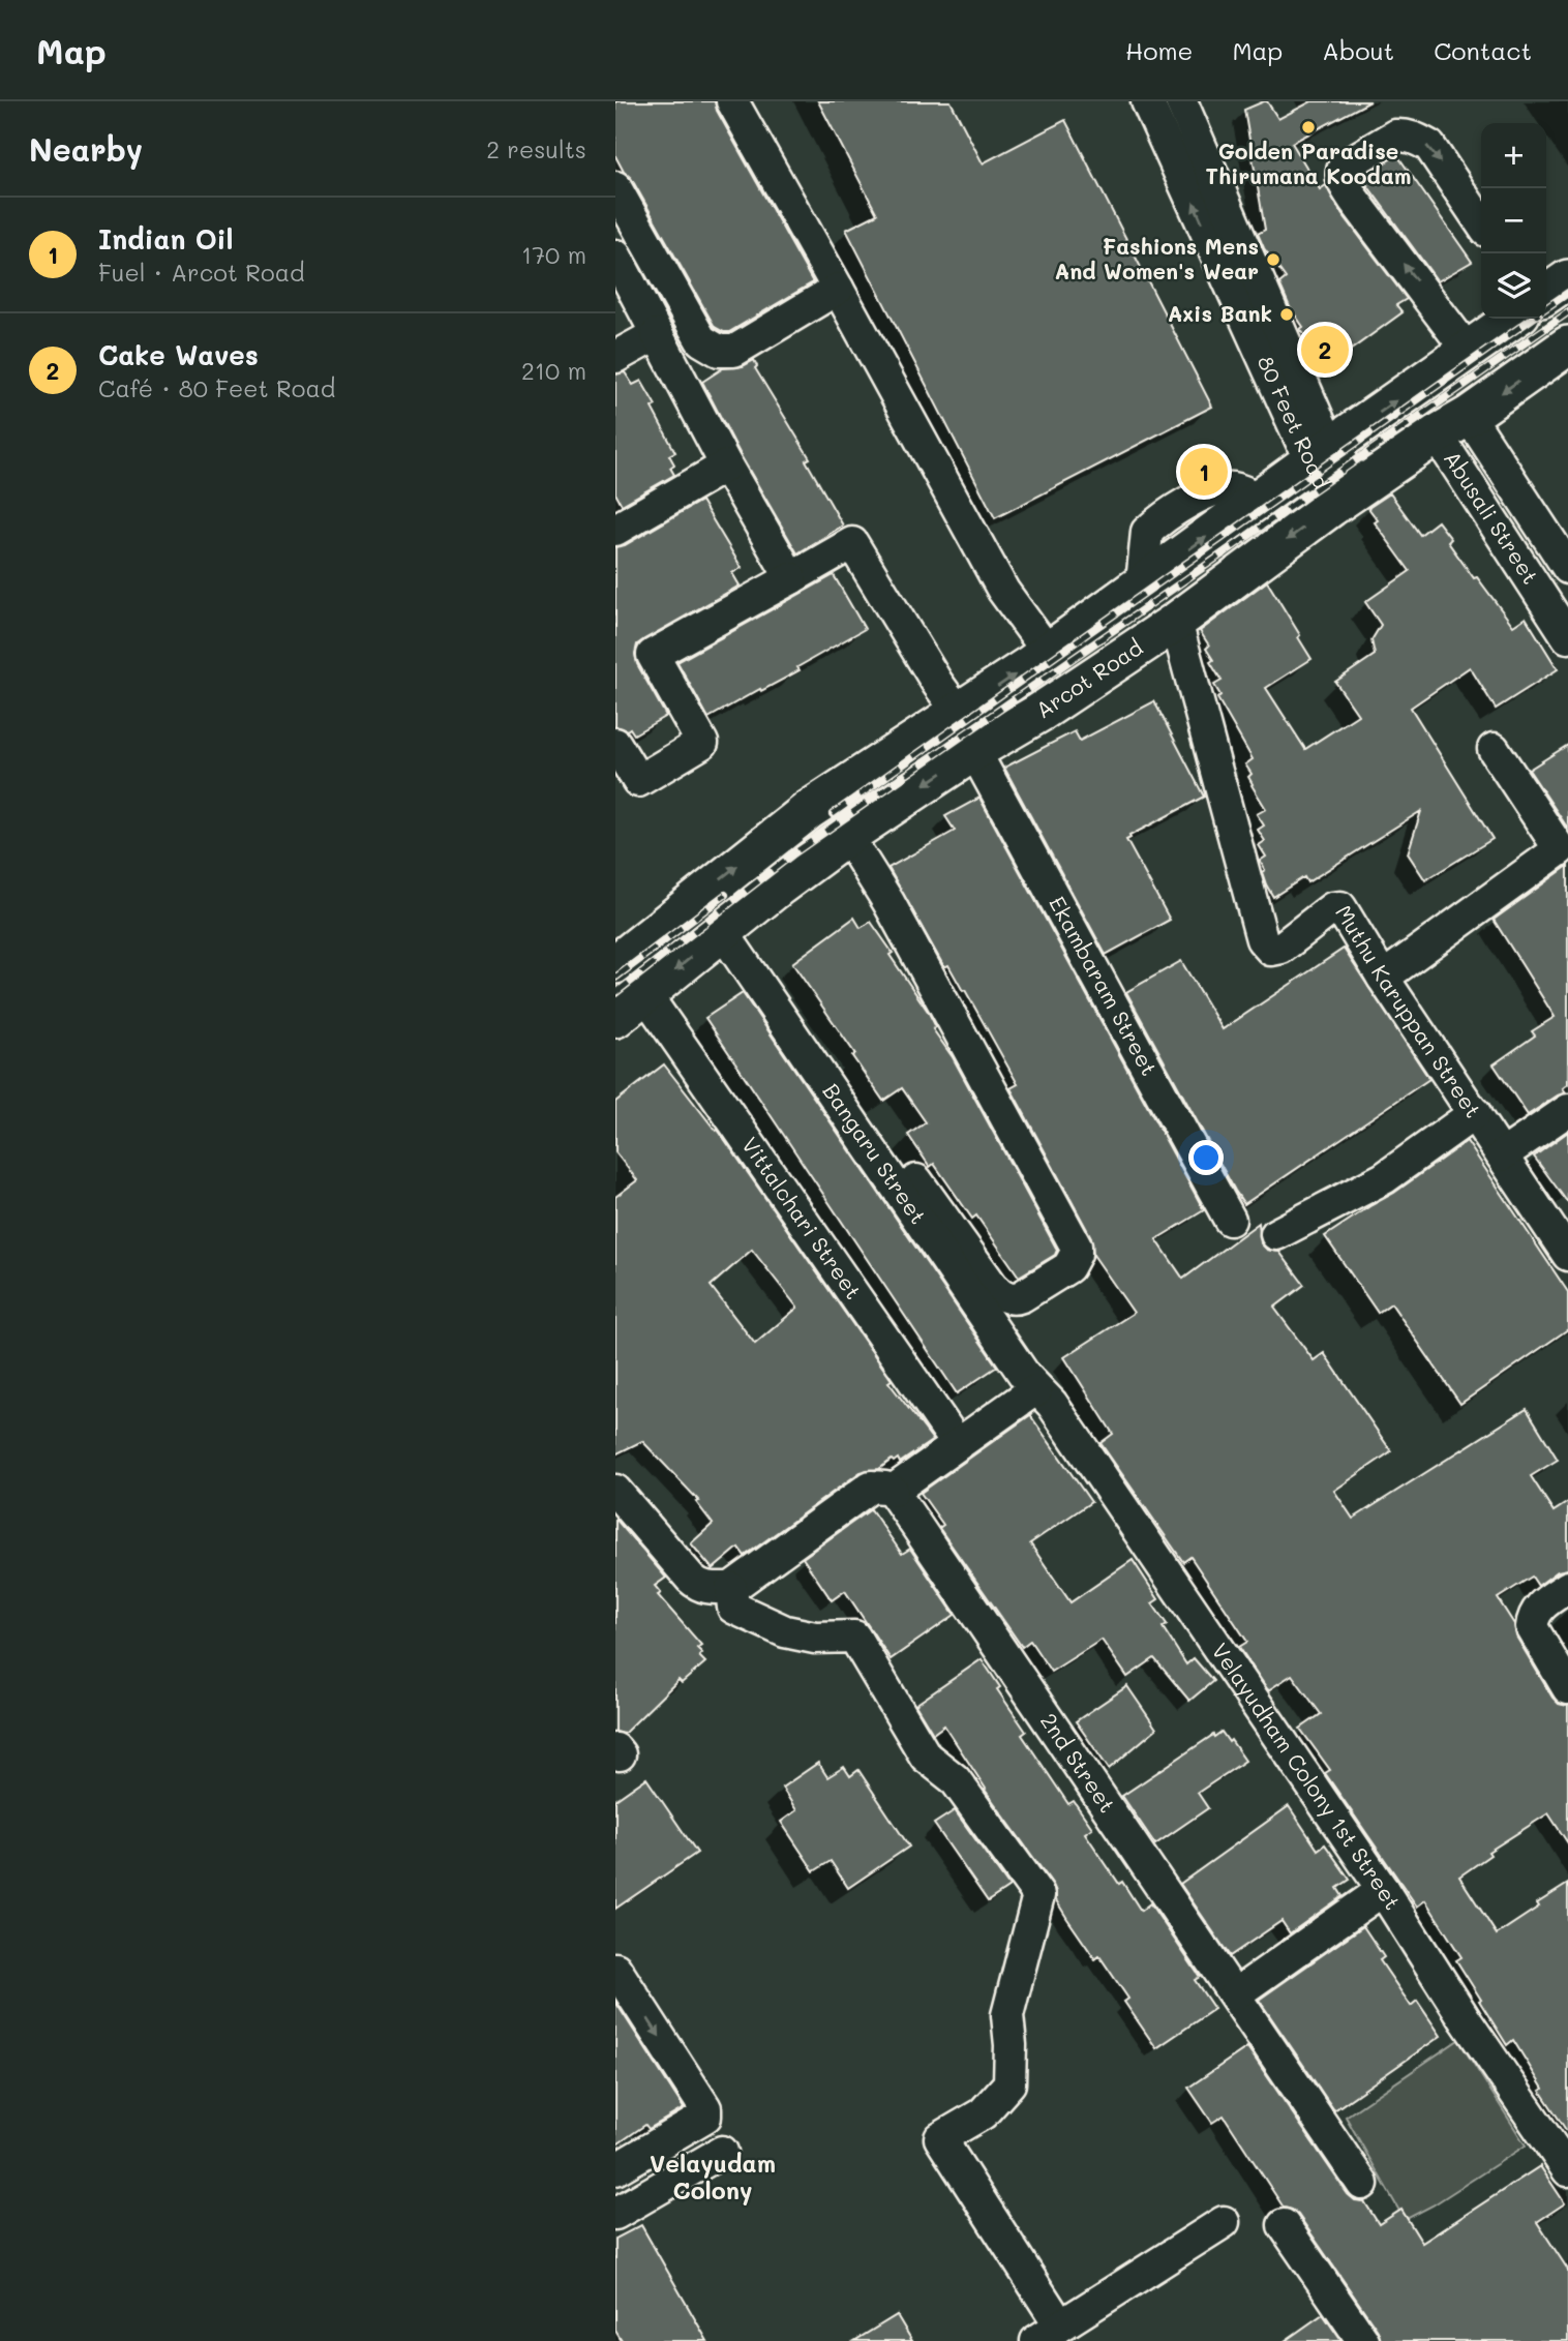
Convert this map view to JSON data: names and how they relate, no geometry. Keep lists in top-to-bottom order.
{
  "streets": {
    "main road": ["Arcot Road"],
    "street": [
      "80 Feet Road",
      "Abusali Street",
      "Ekambaram Street",
      "Muthu Karuppan Street",
      "Bangaru Street",
      "Vittalchari Street",
      "2nd Street",
      "Velayudham Colony 1st Street"
    ]
  },
  "crossings": [
    ["80 Feet Road", "Arcot Road"],
    ["Abusali Street", "Arcot Road"],
    ["Arcot Road", "Ekambaram Street"],
    ["Arcot Road", "Muthu Karuppan Street"],
    ["Arcot Road", "Bangaru Street"],
    ["Arcot Road", "Vittalchari Street"],
    ["Bangaru Street", "Velayudham Colony 1st Street"]
  ],
  "districts": ["Velayudam Colony"],
  "places": ["Golden Paradise Thirumana Koodam", "Fashions Mens And Women's Wear", "Axis Bank"],
  "page": {
    "header": "Map",
    "nav": [
      "Home",
      "Map",
      "About",
      "Contact"
    ],
    "heading": ["Nearby", "2 results"],
    "map_buttons": ["+", "−"],
    "list": [
      {
        "mark": "1",
        "name": "Indian Oil",
        "note": "Fuel · Arcot Road",
        "value": "170 m"
      },
      {
        "mark": "2",
        "name": "Cake Waves",
        "note": "Café · 80 Feet Road",
        "value": "210 m"
      }
    ],
    "pins": ["2", "1"]
  }
}
